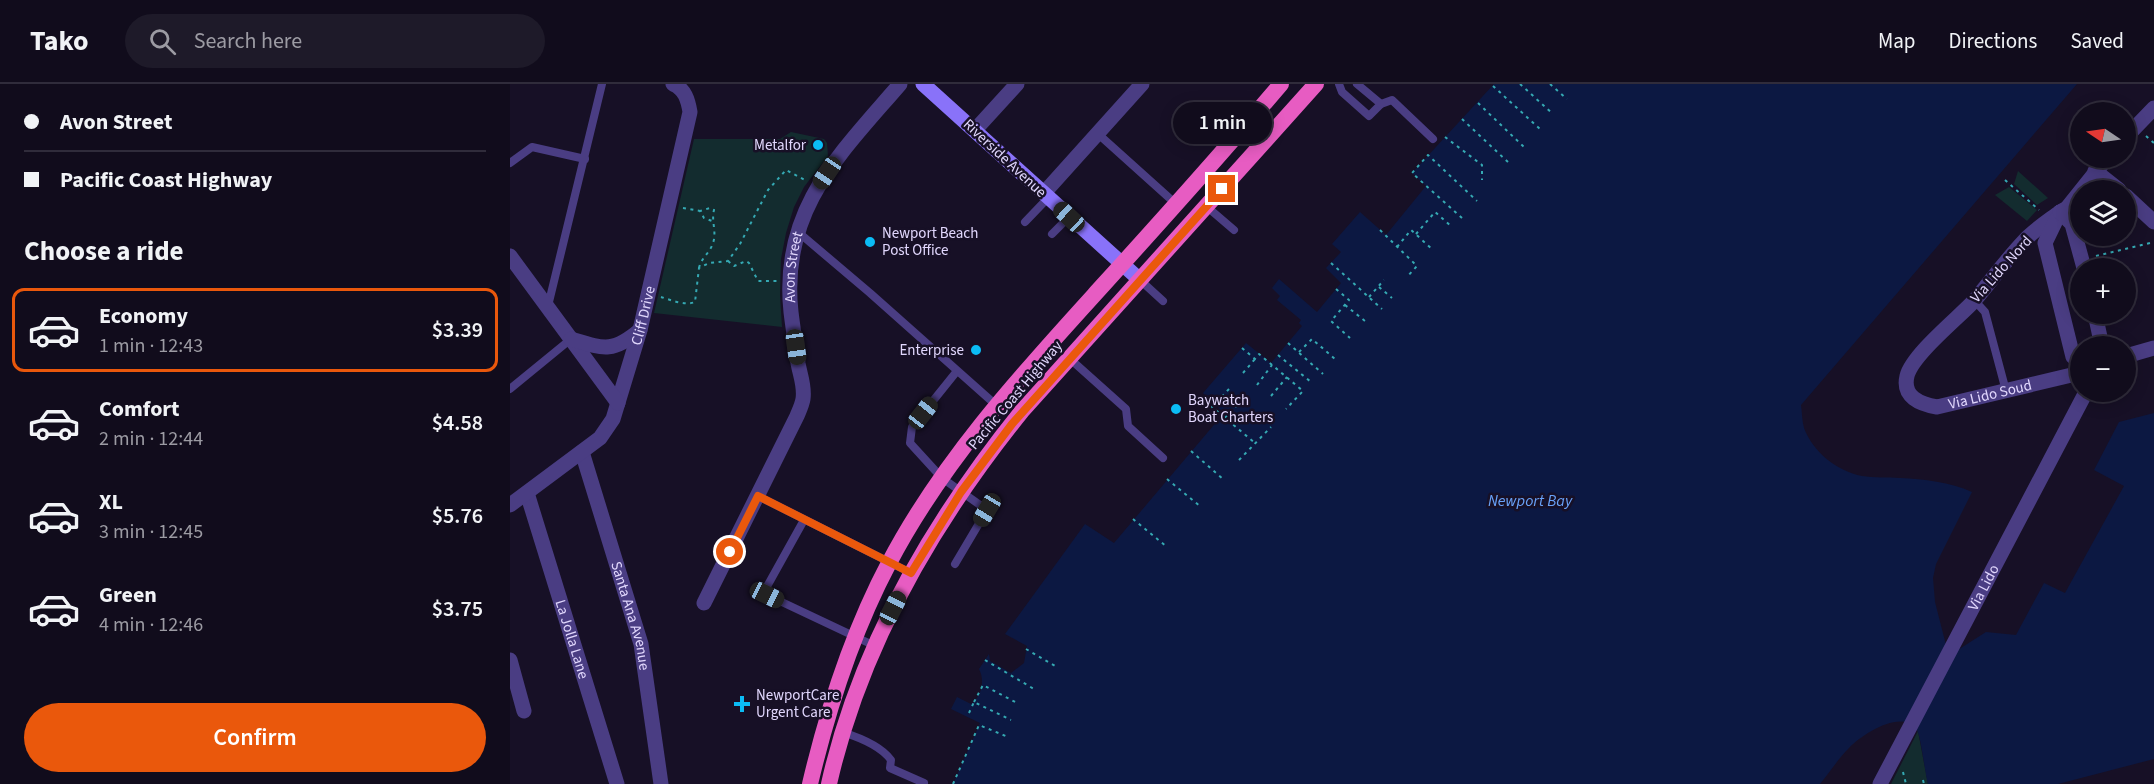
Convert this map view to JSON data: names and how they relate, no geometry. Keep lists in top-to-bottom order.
{
  "streets": {
    "highway": ["Pacific Coast Highway"],
    "main road": ["Riverside Avenue"],
    "street": [
      "Avon Street",
      "Via Lido Nord",
      "Cliff Drive",
      "Via Lido Soud",
      "Via Lido",
      "Santa Ana Avenue",
      "La Jolla Lane"
    ]
  },
  "crossings": [
    ["Riverside Avenue", "Pacific Coast Highway"],
    ["Via Lido Nord", "Via Lido Soud"],
    ["Cliff Drive", "Santa Ana Avenue"],
    ["Cliff Drive", "La Jolla Lane"]
  ],
  "water": ["Newport Bay"],
  "places": {
    "other": [
      "Metalfor",
      "Newport Beach Post Office",
      "Enterprise",
      "Baywatch Boat Charters"
    ],
    "health": ["NewportCare Urgent Care"]
  },
  "north": "left",
  "page": {
    "header": "Tako",
    "search": "Search here",
    "nav": ["Map", "Directions", "Saved"],
    "banner": ["Avon Street", "Pacific Coast Highway"],
    "map_buttons": ["+", "−"],
    "bubble": "1 min",
    "heading": "Choose a ride",
    "list": [
      {
        "name": "Economy",
        "note": "1 min · 12:43",
        "value": "$3.39"
      },
      {
        "name": "Comfort",
        "note": "2 min · 12:44",
        "value": "$4.58"
      },
      {
        "name": "XL",
        "note": "3 min · 12:45",
        "value": "$5.76"
      },
      {
        "name": "Green",
        "note": "4 min · 12:46",
        "value": "$3.75"
      }
    ],
    "buttons": "Confirm"
  }
}
